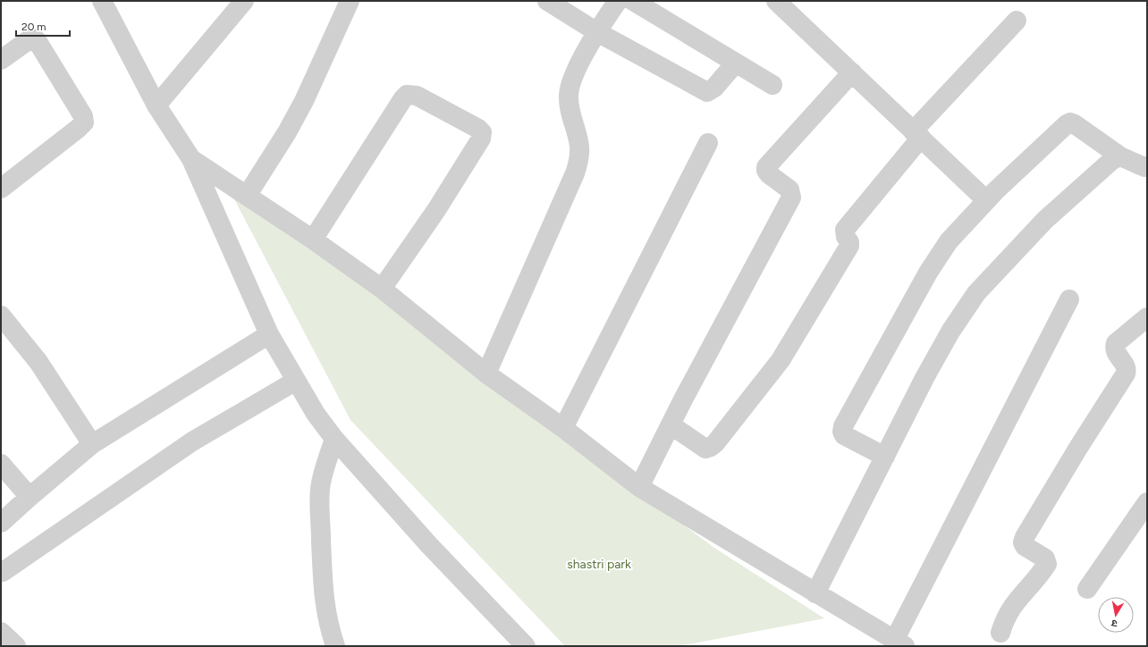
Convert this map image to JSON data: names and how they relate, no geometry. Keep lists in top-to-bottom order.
{
  "parks": ["shastri park"],
  "scale_bar": "20 m",
  "north": "bottom"
}
